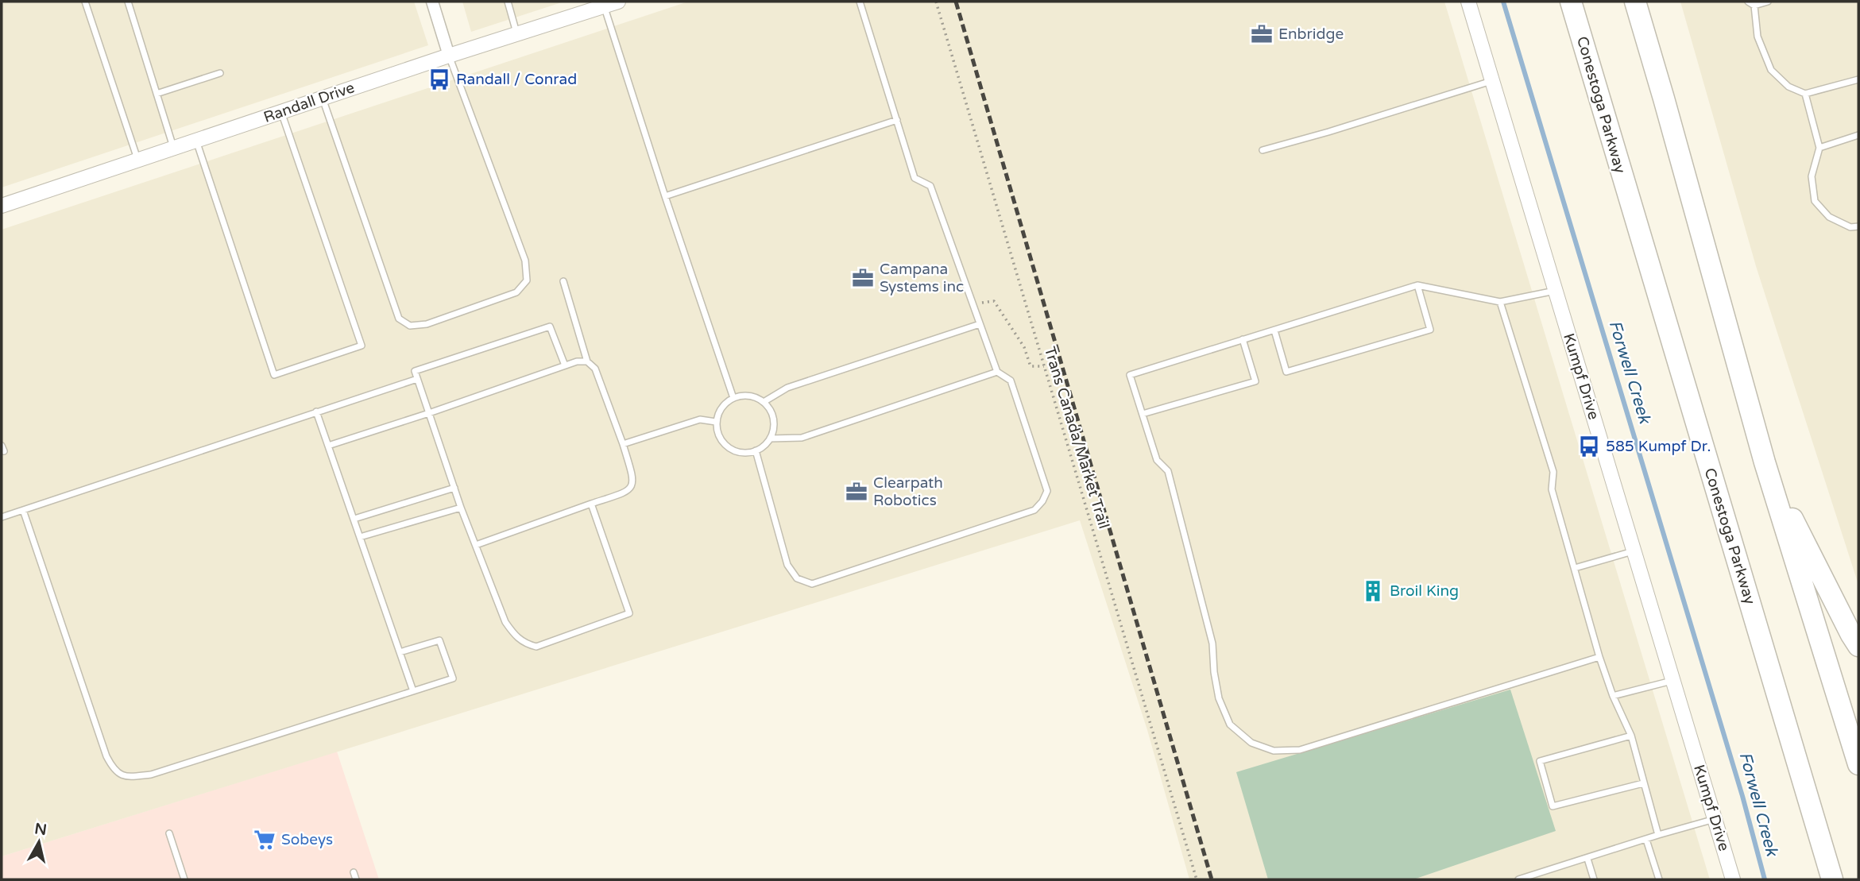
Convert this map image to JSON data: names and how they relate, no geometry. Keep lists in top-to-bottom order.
{
  "streets": {
    "highway": ["Conestoga Parkway"],
    "street": ["Randall Drive", "Kumpf Drive"],
    "path": ["Trans Canada/Market Trail"]
  },
  "water": ["Forwell Creek"],
  "places": {
    "office": ["Enbridge", "Campana Systems inc", "Clearpath Robotics"],
    "bus stop": ["Randall / Conrad", "585 Kumpf Dr."],
    "building": ["Broil King"],
    "supermarket": ["Sobeys"]
  },
  "north": "top"
}
